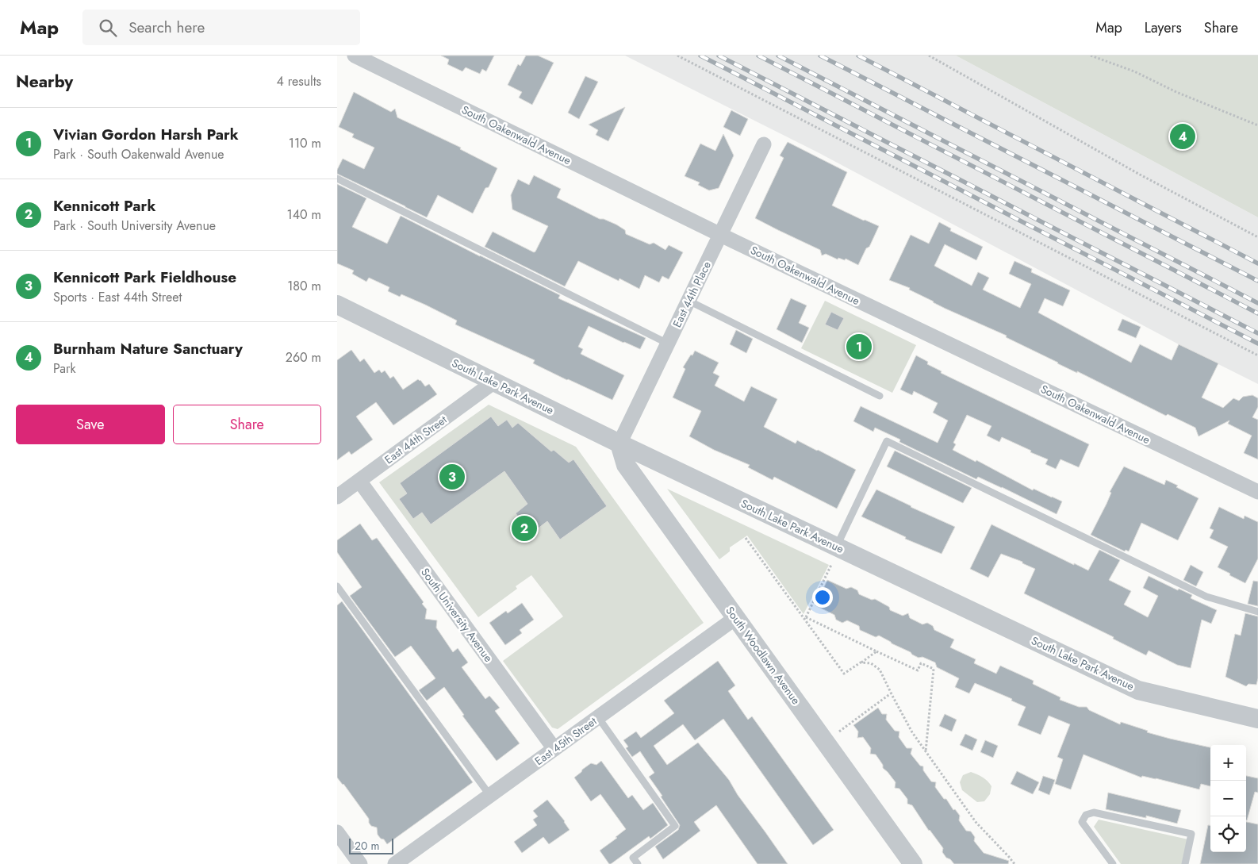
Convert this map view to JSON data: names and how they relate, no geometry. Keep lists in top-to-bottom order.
{
  "streets": {
    "street": [
      "South Oakenwald Avenue",
      "East 44th Place",
      "South Lake Park Avenue",
      "East 44th Street",
      "South University Avenue",
      "South Woodlawn Avenue",
      "East 45th Street"
    ]
  },
  "crossings": [
    ["South Oakenwald Avenue", "East 44th Place"],
    ["East 44th Place", "South Lake Park Avenue"],
    ["East 44th Place", "South Woodlawn Avenue"],
    ["South Lake Park Avenue", "East 44th Street"],
    ["South Lake Park Avenue", "South Woodlawn Avenue"],
    ["East 44th Street", "South University Avenue"],
    ["South University Avenue", "East 45th Street"],
    ["South Woodlawn Avenue", "East 45th Street"]
  ],
  "scale_bar": "20 m",
  "page": {
    "header": "Map",
    "search": "Search here",
    "nav": ["Map", "Layers", "Share"],
    "heading": ["Nearby", "4 results"],
    "list": [
      {
        "mark": "1",
        "name": "Vivian Gordon Harsh Park",
        "note": "Park · South Oakenwald Avenue",
        "value": "110 m"
      },
      {
        "mark": "2",
        "name": "Kennicott Park",
        "note": "Park · South University Avenue",
        "value": "140 m"
      },
      {
        "mark": "3",
        "name": "Kennicott Park Fieldhouse",
        "note": "Sports · East 44th Street",
        "value": "180 m"
      },
      {
        "mark": "4",
        "name": "Burnham Nature Sanctuary",
        "note": "Park",
        "value": "260 m"
      }
    ],
    "pins": [
      "4",
      "1",
      "3",
      "2"
    ],
    "buttons": ["Save", "Share"],
    "map_buttons": ["+", "−"],
    "scale": "20 m"
  }
}
